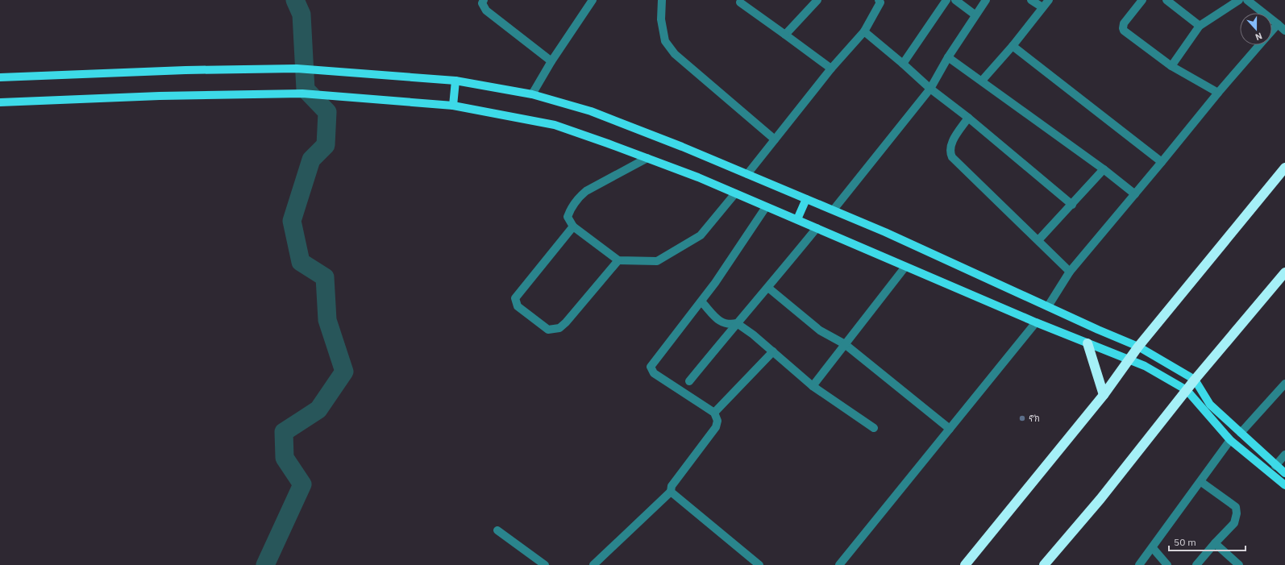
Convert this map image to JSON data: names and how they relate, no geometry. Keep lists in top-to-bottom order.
{
  "places": ["ኖክ"],
  "scale_bar": "50 m",
  "north": "bottom"
}
